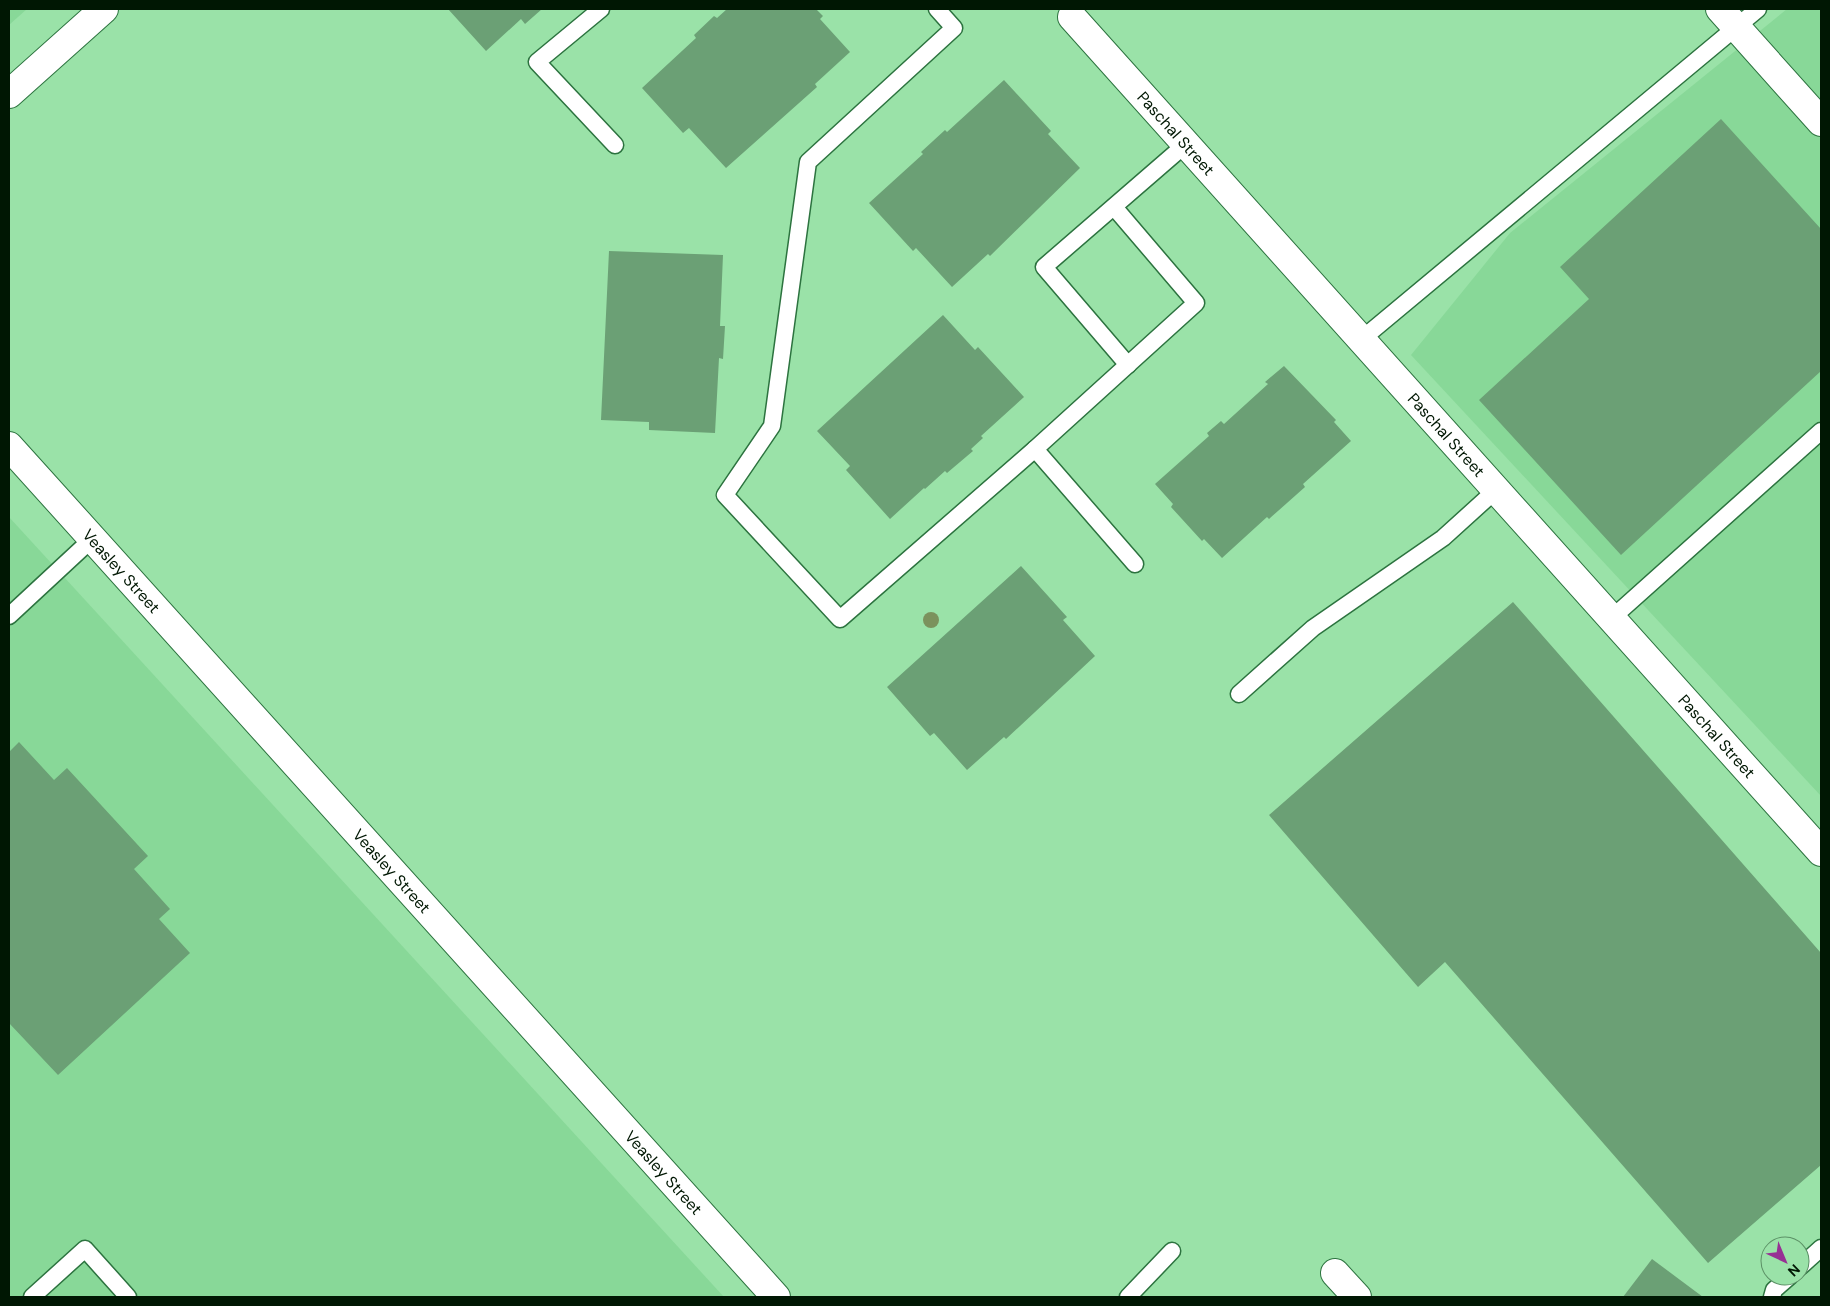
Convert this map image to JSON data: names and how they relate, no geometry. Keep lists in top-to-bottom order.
{
  "streets": {
    "street": ["Paschal Street", "Veasley Street"]
  },
  "north": "bottom right"
}
